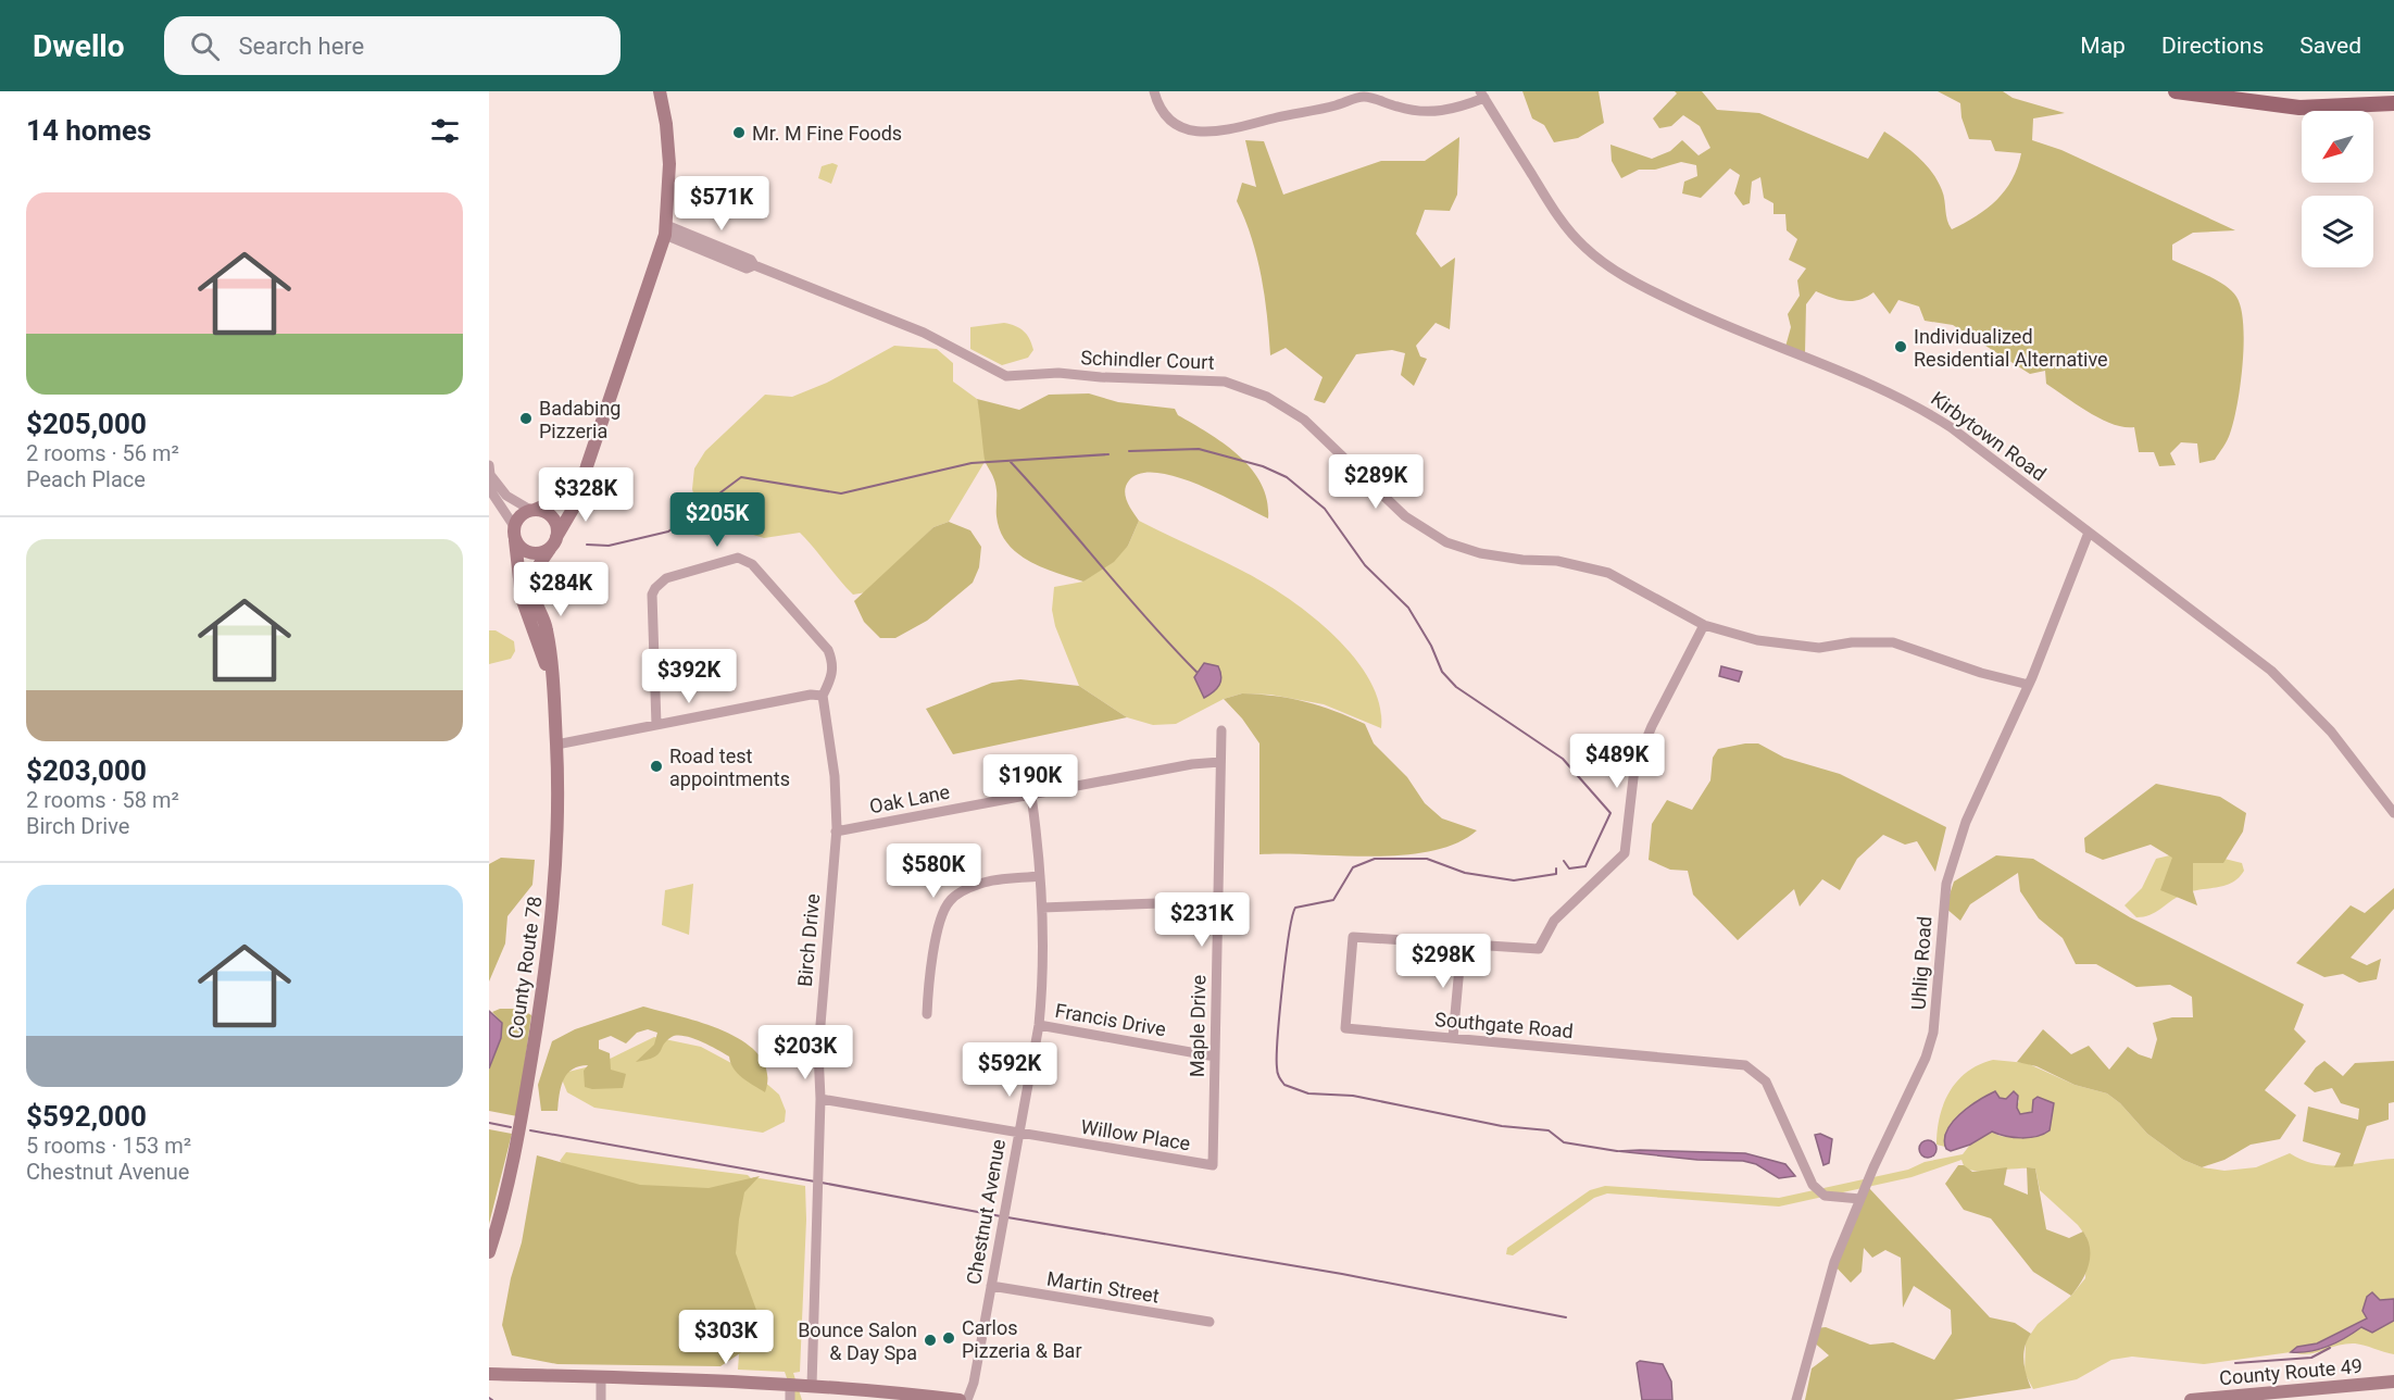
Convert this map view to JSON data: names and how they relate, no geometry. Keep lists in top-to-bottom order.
{
  "streets": {
    "street": [
      "Schindler Court",
      "Kirbytown Road",
      "Oak Lane",
      "Birch Drive",
      "Uhlig Road",
      "County Route 78",
      "Francis Drive",
      "Southgate Road",
      "Maple Drive",
      "Willow Place",
      "Chestnut Avenue",
      "Martin Street",
      "County Route 49"
    ]
  },
  "crossings": [
    ["Schindler Court", "Uhlig Road"],
    ["Schindler Court", "Southgate Road"],
    ["Kirbytown Road", "Uhlig Road"],
    ["Oak Lane", "Birch Drive"],
    ["Oak Lane", "Maple Drive"],
    ["Oak Lane", "Chestnut Avenue"],
    ["Birch Drive", "Willow Place"],
    ["Uhlig Road", "Southgate Road"],
    ["Francis Drive", "Maple Drive"],
    ["Francis Drive", "Chestnut Avenue"],
    ["Maple Drive", "Willow Place"],
    ["Willow Place", "Chestnut Avenue"],
    ["Chestnut Avenue", "Martin Street"]
  ],
  "places": [
    "Mr. M Fine Foods",
    "Individualized Residential Alternative",
    "Badabing Pizzeria",
    "Road test appointments",
    "Carlos Pizzeria & Bar",
    "Bounce Salon & Day Spa"
  ],
  "north": "bottom left",
  "page": {
    "header": "Dwello",
    "search": "Search here",
    "nav": ["Map", "Directions", "Saved"],
    "heading": "14 homes",
    "list": [
      {
        "name": "$205,000",
        "note": "2 rooms · 56 m² · Peach Place"
      },
      {
        "name": "$203,000",
        "note": "2 rooms · 58 m² · Birch Drive"
      },
      {
        "name": "$592,000",
        "note": "5 rooms · 153 m² · Chestnut Avenue"
      }
    ],
    "price": [
      "$571K",
      "$289K",
      "$328K",
      "$205K",
      "$284K",
      "$392K",
      "$489K",
      "$190K",
      "$580K",
      "$231K",
      "$298K",
      "$203K",
      "$592K",
      "$303K"
    ]
  }
}
